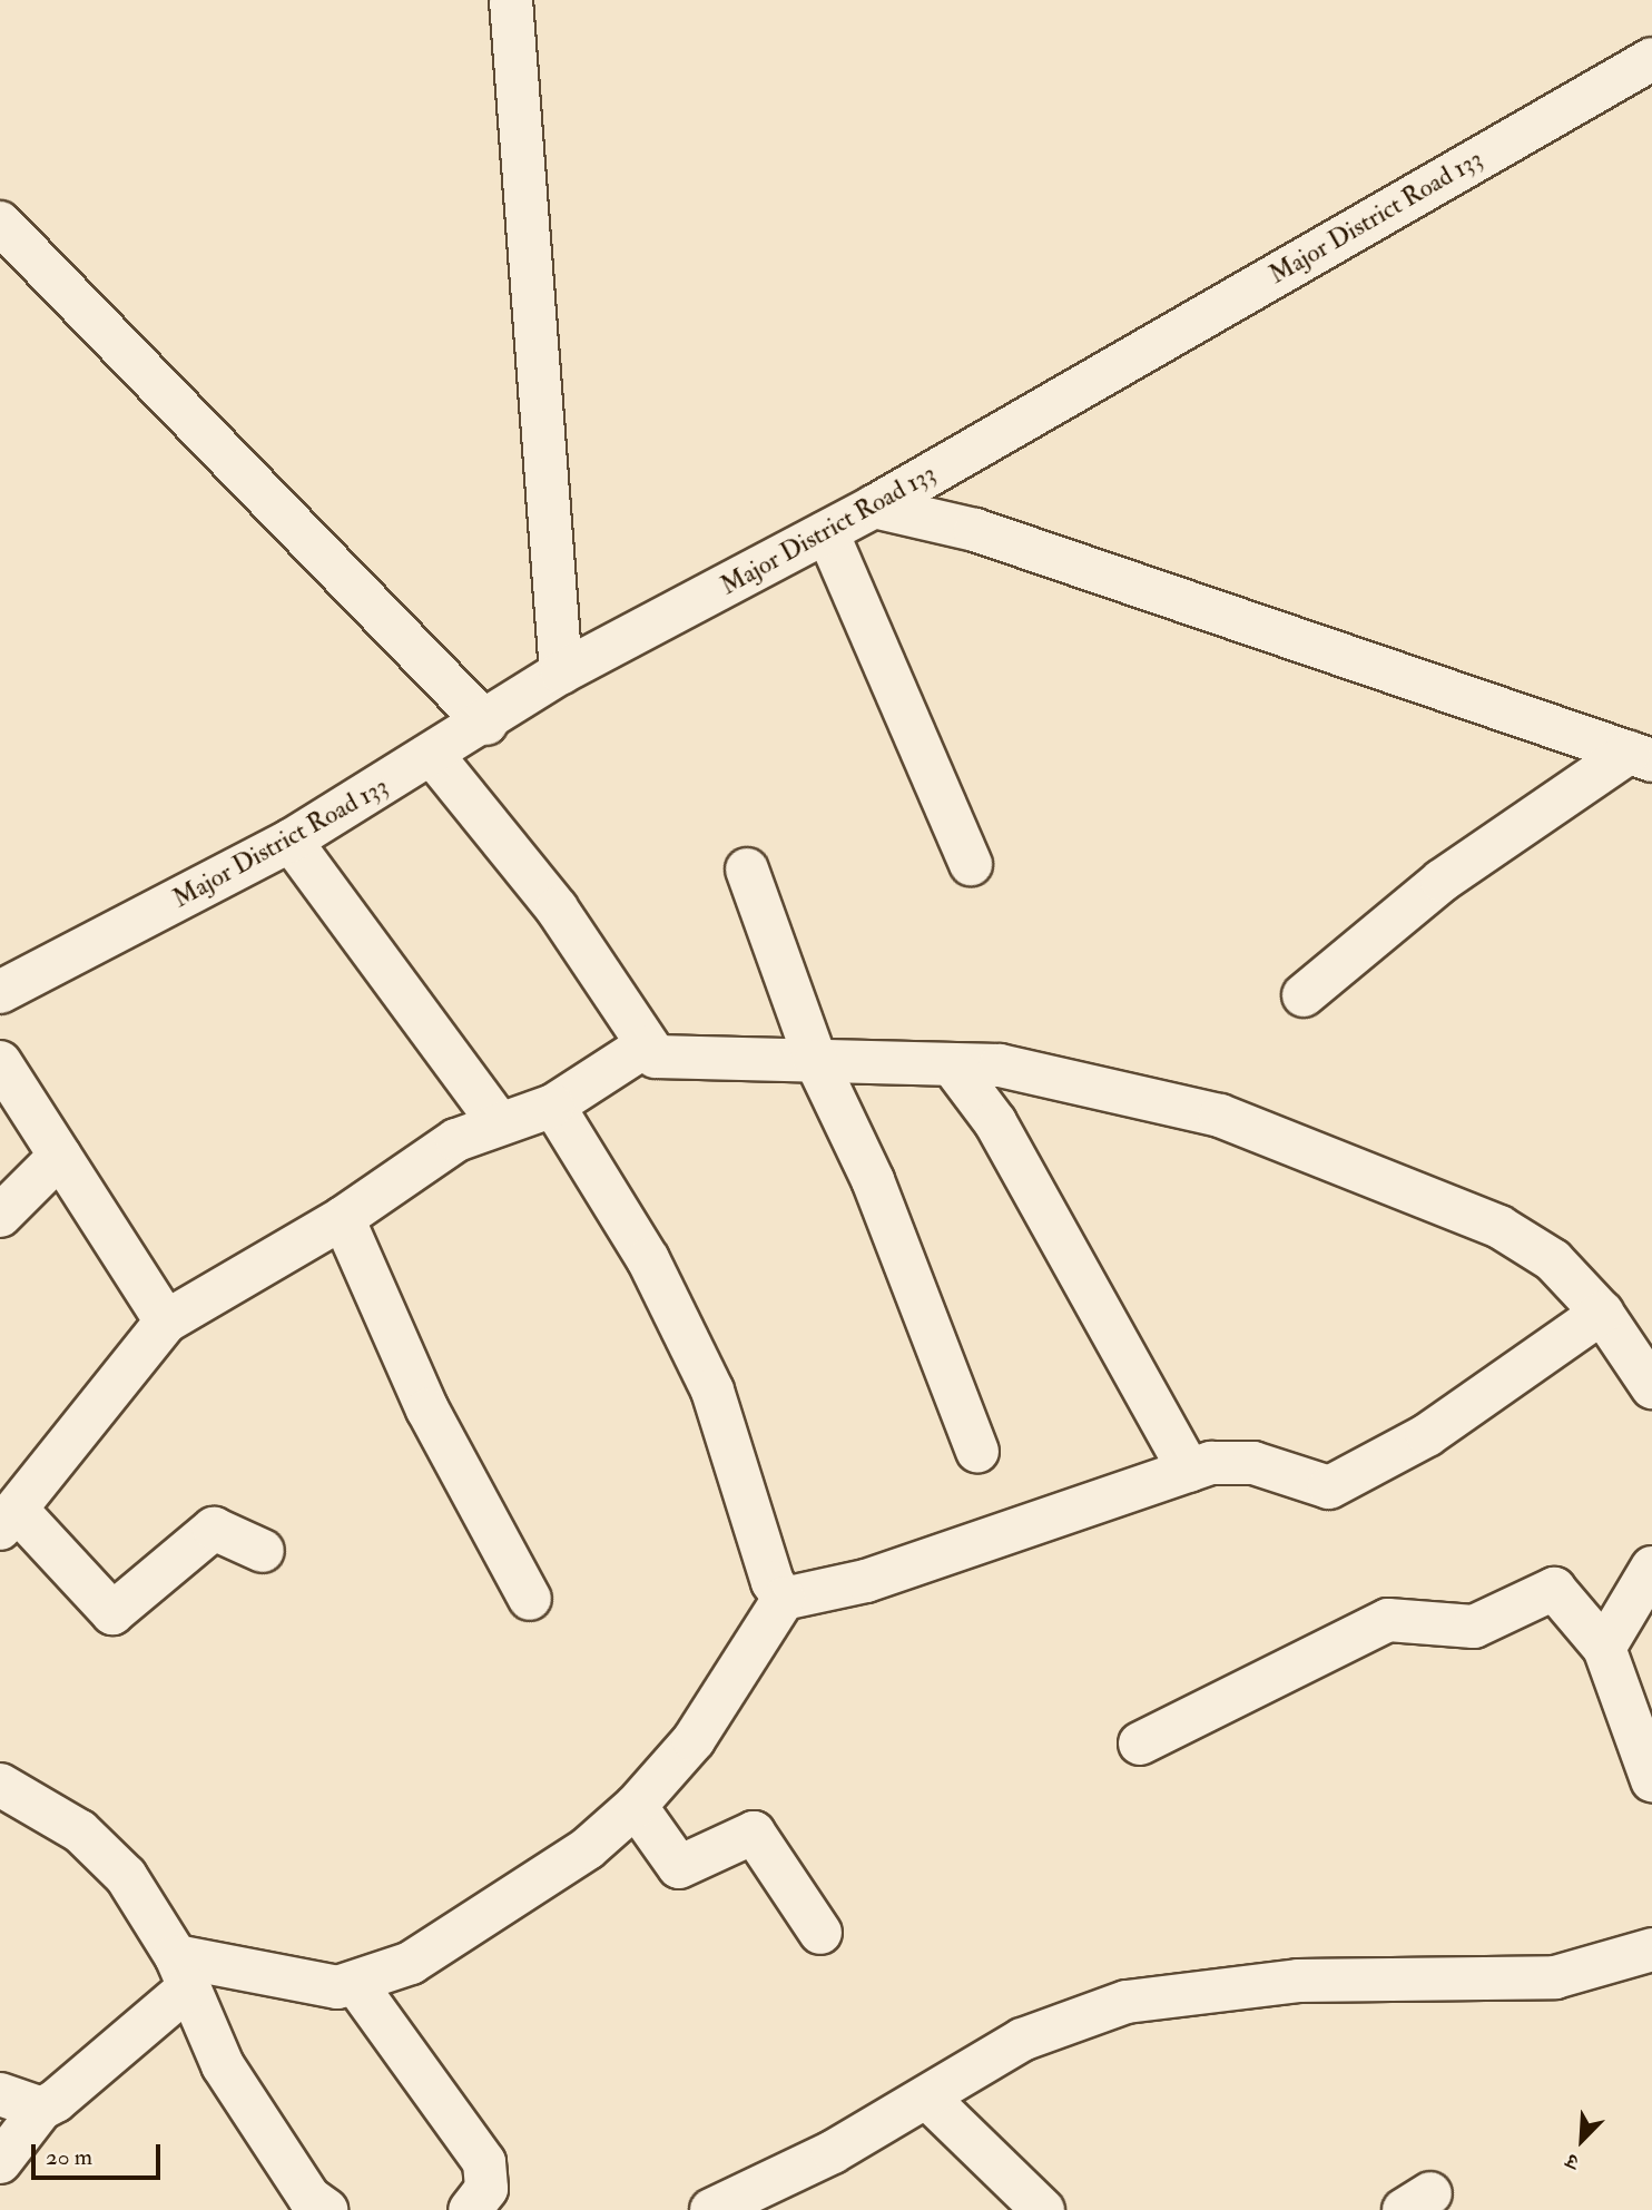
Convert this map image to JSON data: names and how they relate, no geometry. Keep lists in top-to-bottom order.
{
  "streets": {
    "street": ["Major District Road 133"]
  },
  "scale_bar": "20 m",
  "north": "bottom left"
}
